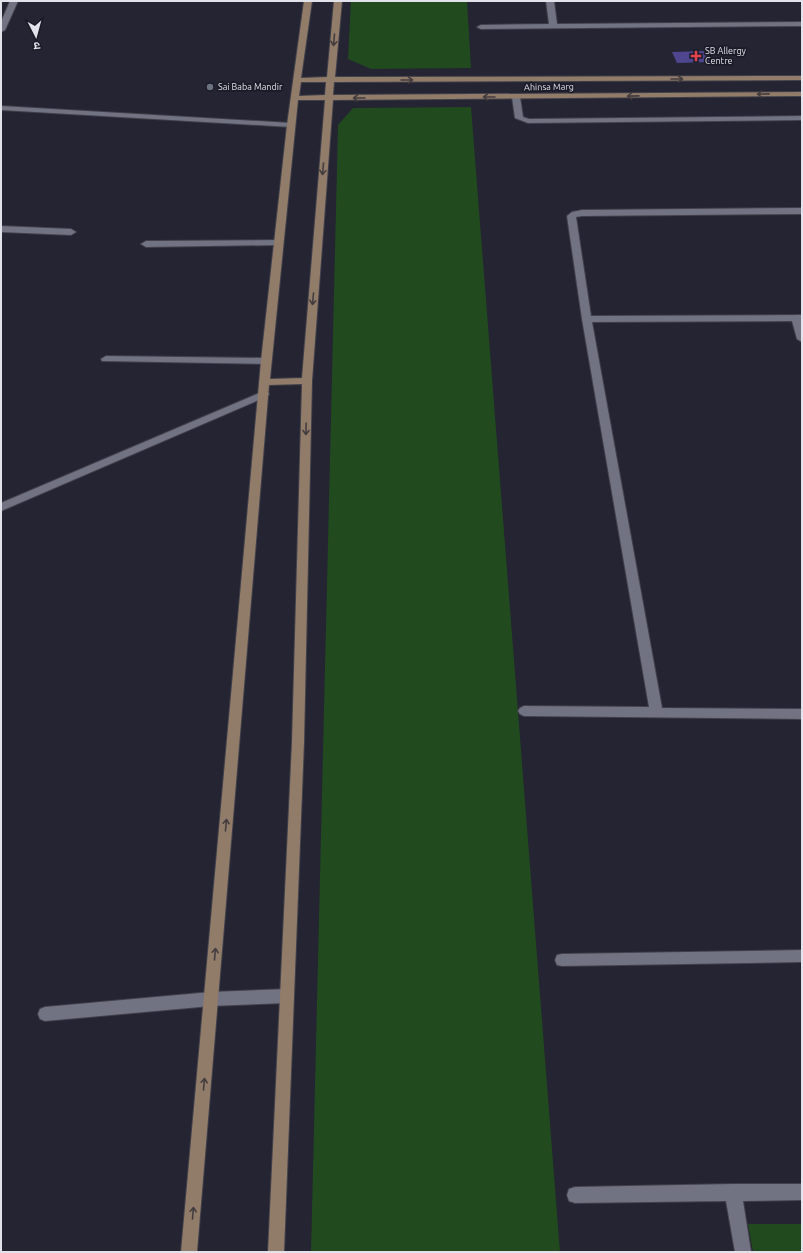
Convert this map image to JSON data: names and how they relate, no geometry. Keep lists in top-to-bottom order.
{
  "streets": {
    "street": ["Ahinsa Marg"]
  },
  "places": {
    "health": ["SB Allergy Centre"],
    "other": ["Sai Baba Mandir"]
  },
  "north": "bottom"
}
